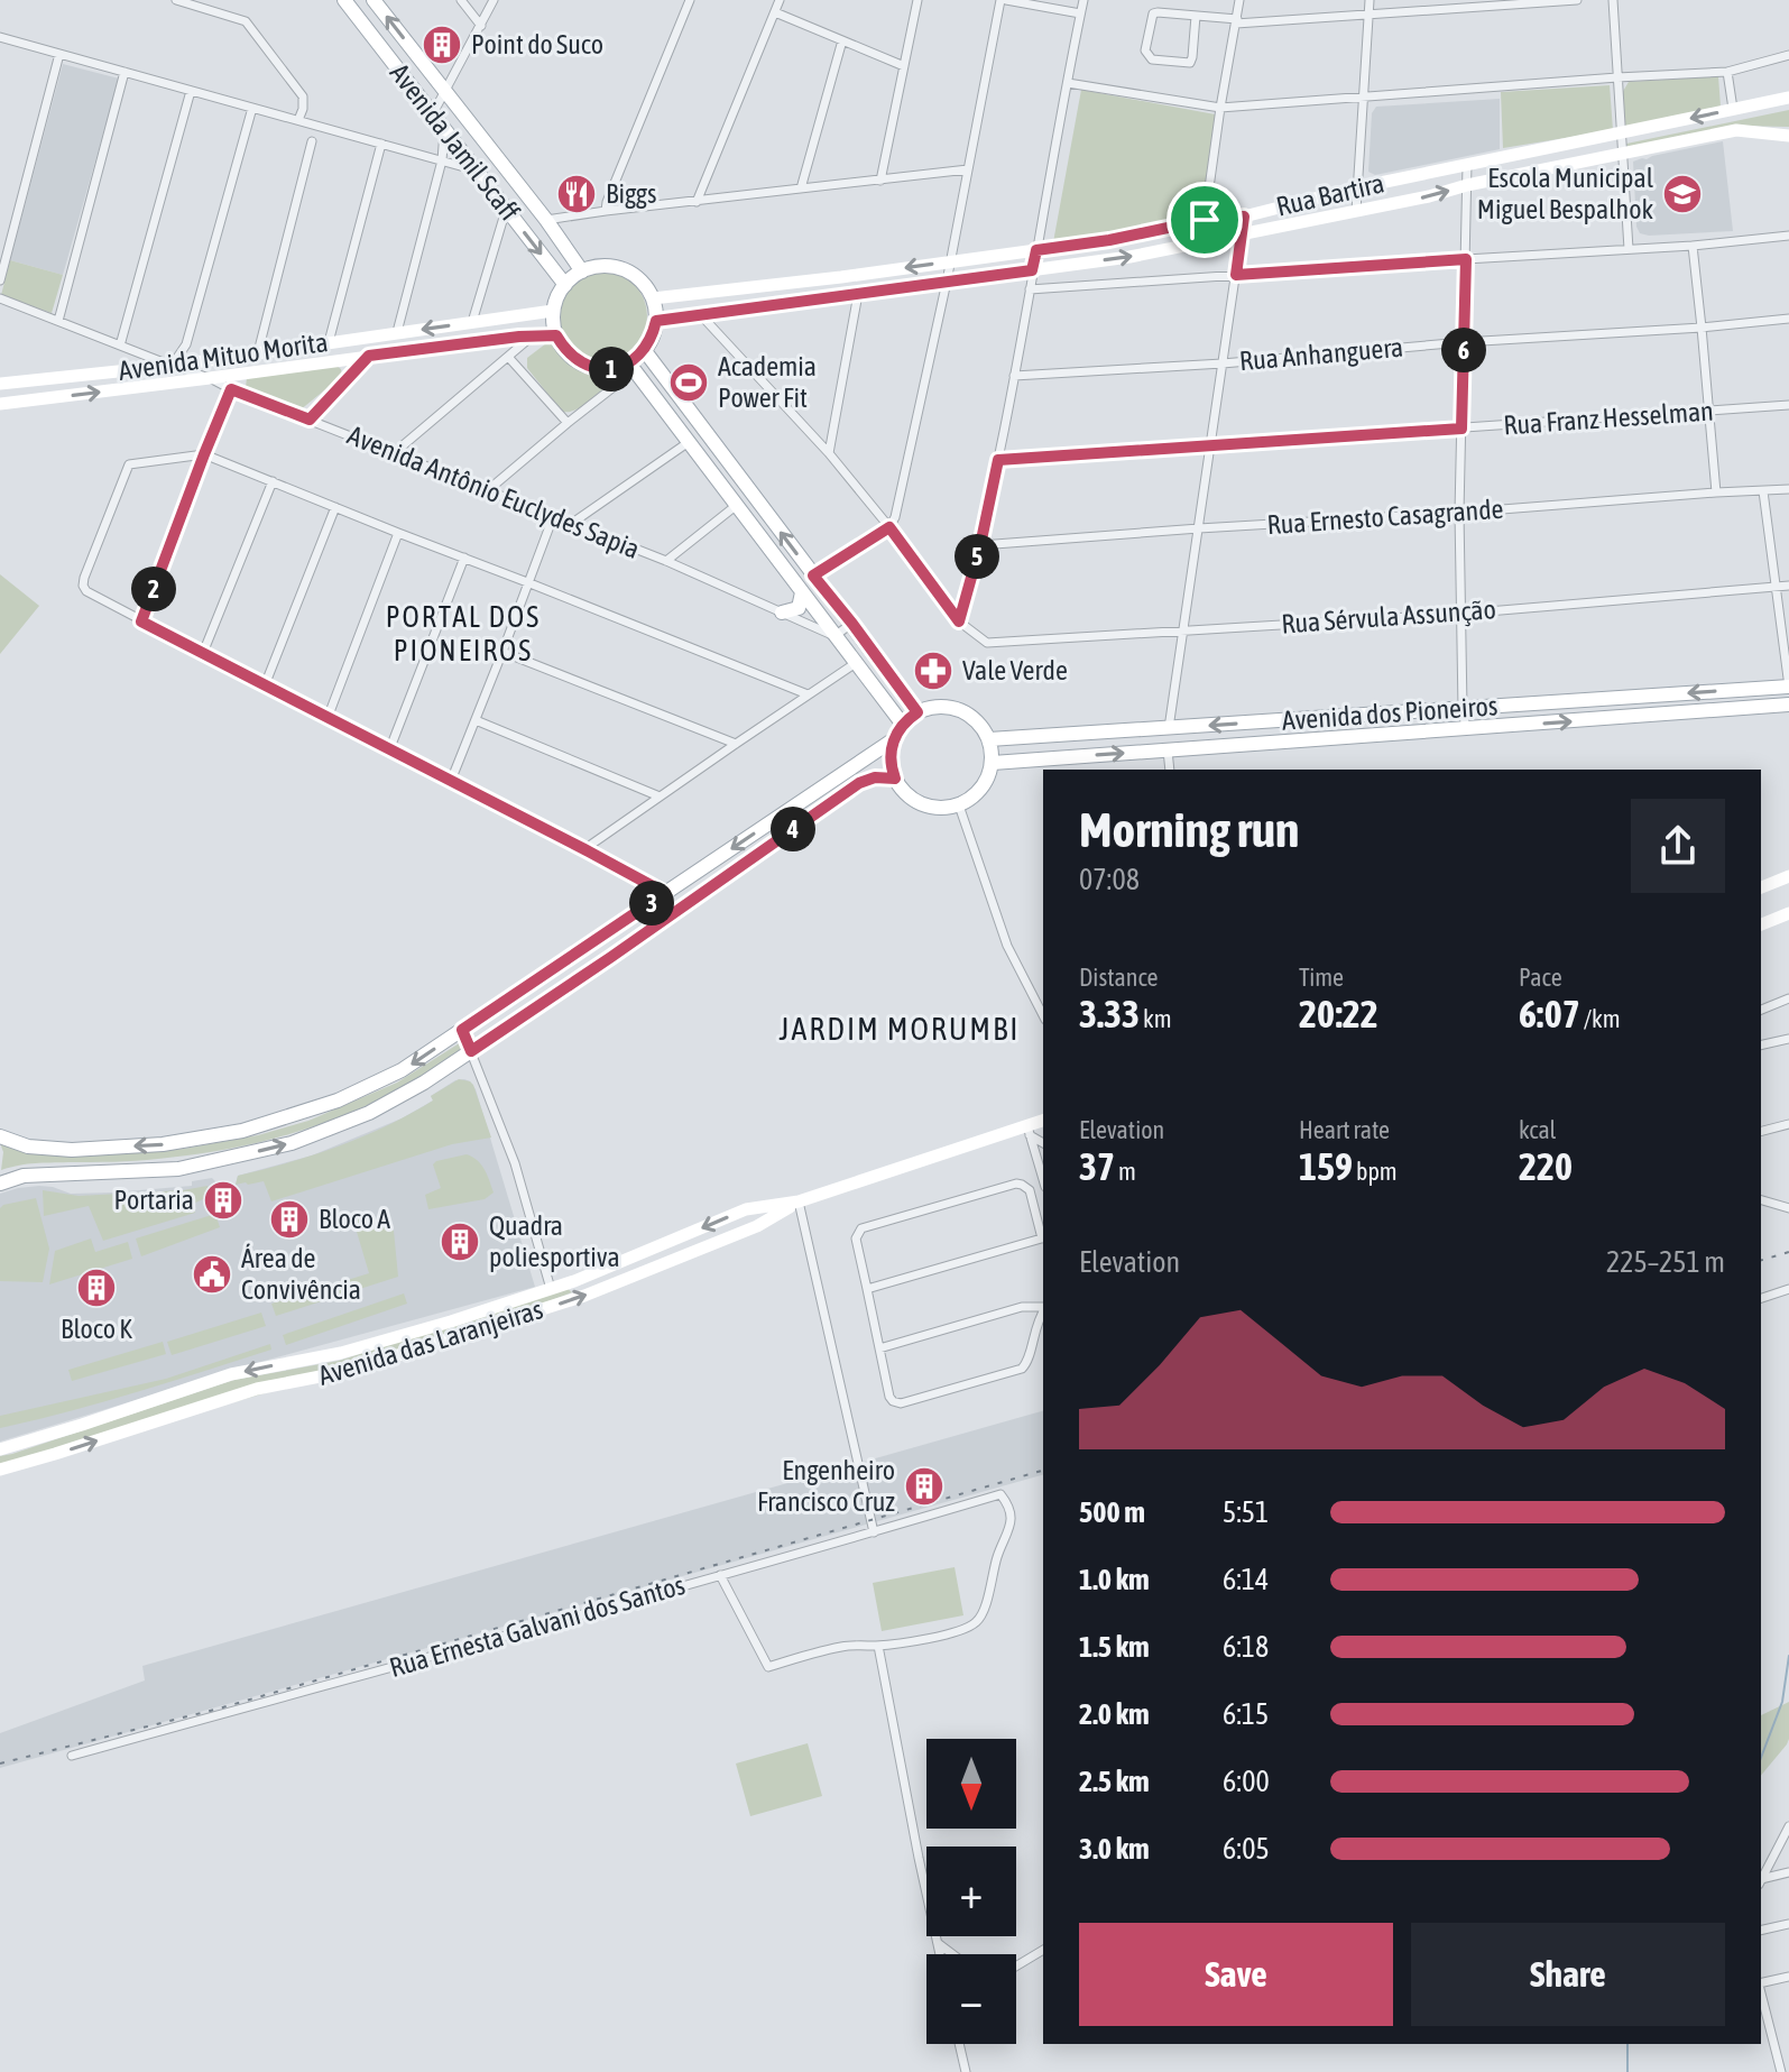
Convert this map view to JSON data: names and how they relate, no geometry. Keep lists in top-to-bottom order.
{
  "streets": {
    "main road": ["Avenida Jamil Scaff", "Avenida dos Pioneiros"],
    "street": [
      "Rua Bartira",
      "Rua Anhanguera",
      "Avenida Mituo Morita",
      "Rua Franz Hesselman",
      "Avenida Antônio Euclydes Sapia",
      "Rua Ernesto Casagrande",
      "Rua Sérvula Assunção",
      "Avenida das Laranjeiras",
      "Rua Ernesta Galvani dos Santos"
    ]
  },
  "crossings": [
    ["Avenida Jamil Scaff", "Rua Bartira"],
    ["Avenida Jamil Scaff", "Avenida Mituo Morita"],
    ["Rua Bartira", "Avenida Mituo Morita"],
    ["Avenida Mituo Morita", "Avenida Antônio Euclydes Sapia"]
  ],
  "districts": ["PORTAL DOS PIONEIROS", "JARDIM MORUMBI"],
  "places": {
    "building": [
      "Point do Suco",
      "Portaria",
      "Bloco A",
      "Quadra poliesportiva",
      "Bloco K",
      "Engenheiro Francisco Cruz"
    ],
    "restaurant": ["Biggs"],
    "school or university": ["Escola Municipal Miguel Bespalhok"],
    "sports": ["Academia Power Fit"],
    "pharmacy": ["Vale Verde"],
    "public building": ["Área de Convivência"]
  },
  "north": "bottom",
  "page": {
    "pins": [
      "6",
      "1",
      "5",
      "2",
      "4",
      "3"
    ],
    "heading": ["Morning run", "07:08"],
    "stats": [
      ["Distance", "3.33 km"],
      ["Time", "20:22"],
      ["Pace", "6:07 /km"],
      ["Elevation", "37 m"],
      ["Heart rate", "159 bpm"],
      ["kcal", "220"]
    ],
    "chart": ["Elevation", "225–251 m"],
    "list": [
      {
        "name": "500 m",
        "note": "5:51"
      },
      {
        "name": "1.0 km",
        "note": "6:14"
      },
      {
        "name": "1.5 km",
        "note": "6:18"
      },
      {
        "name": "2.0 km",
        "note": "6:15"
      },
      {
        "name": "2.5 km",
        "note": "6:00"
      },
      {
        "name": "3.0 km",
        "note": "6:05"
      }
    ],
    "map_buttons": ["+", "−"],
    "buttons": ["Save", "Share"]
  }
}
